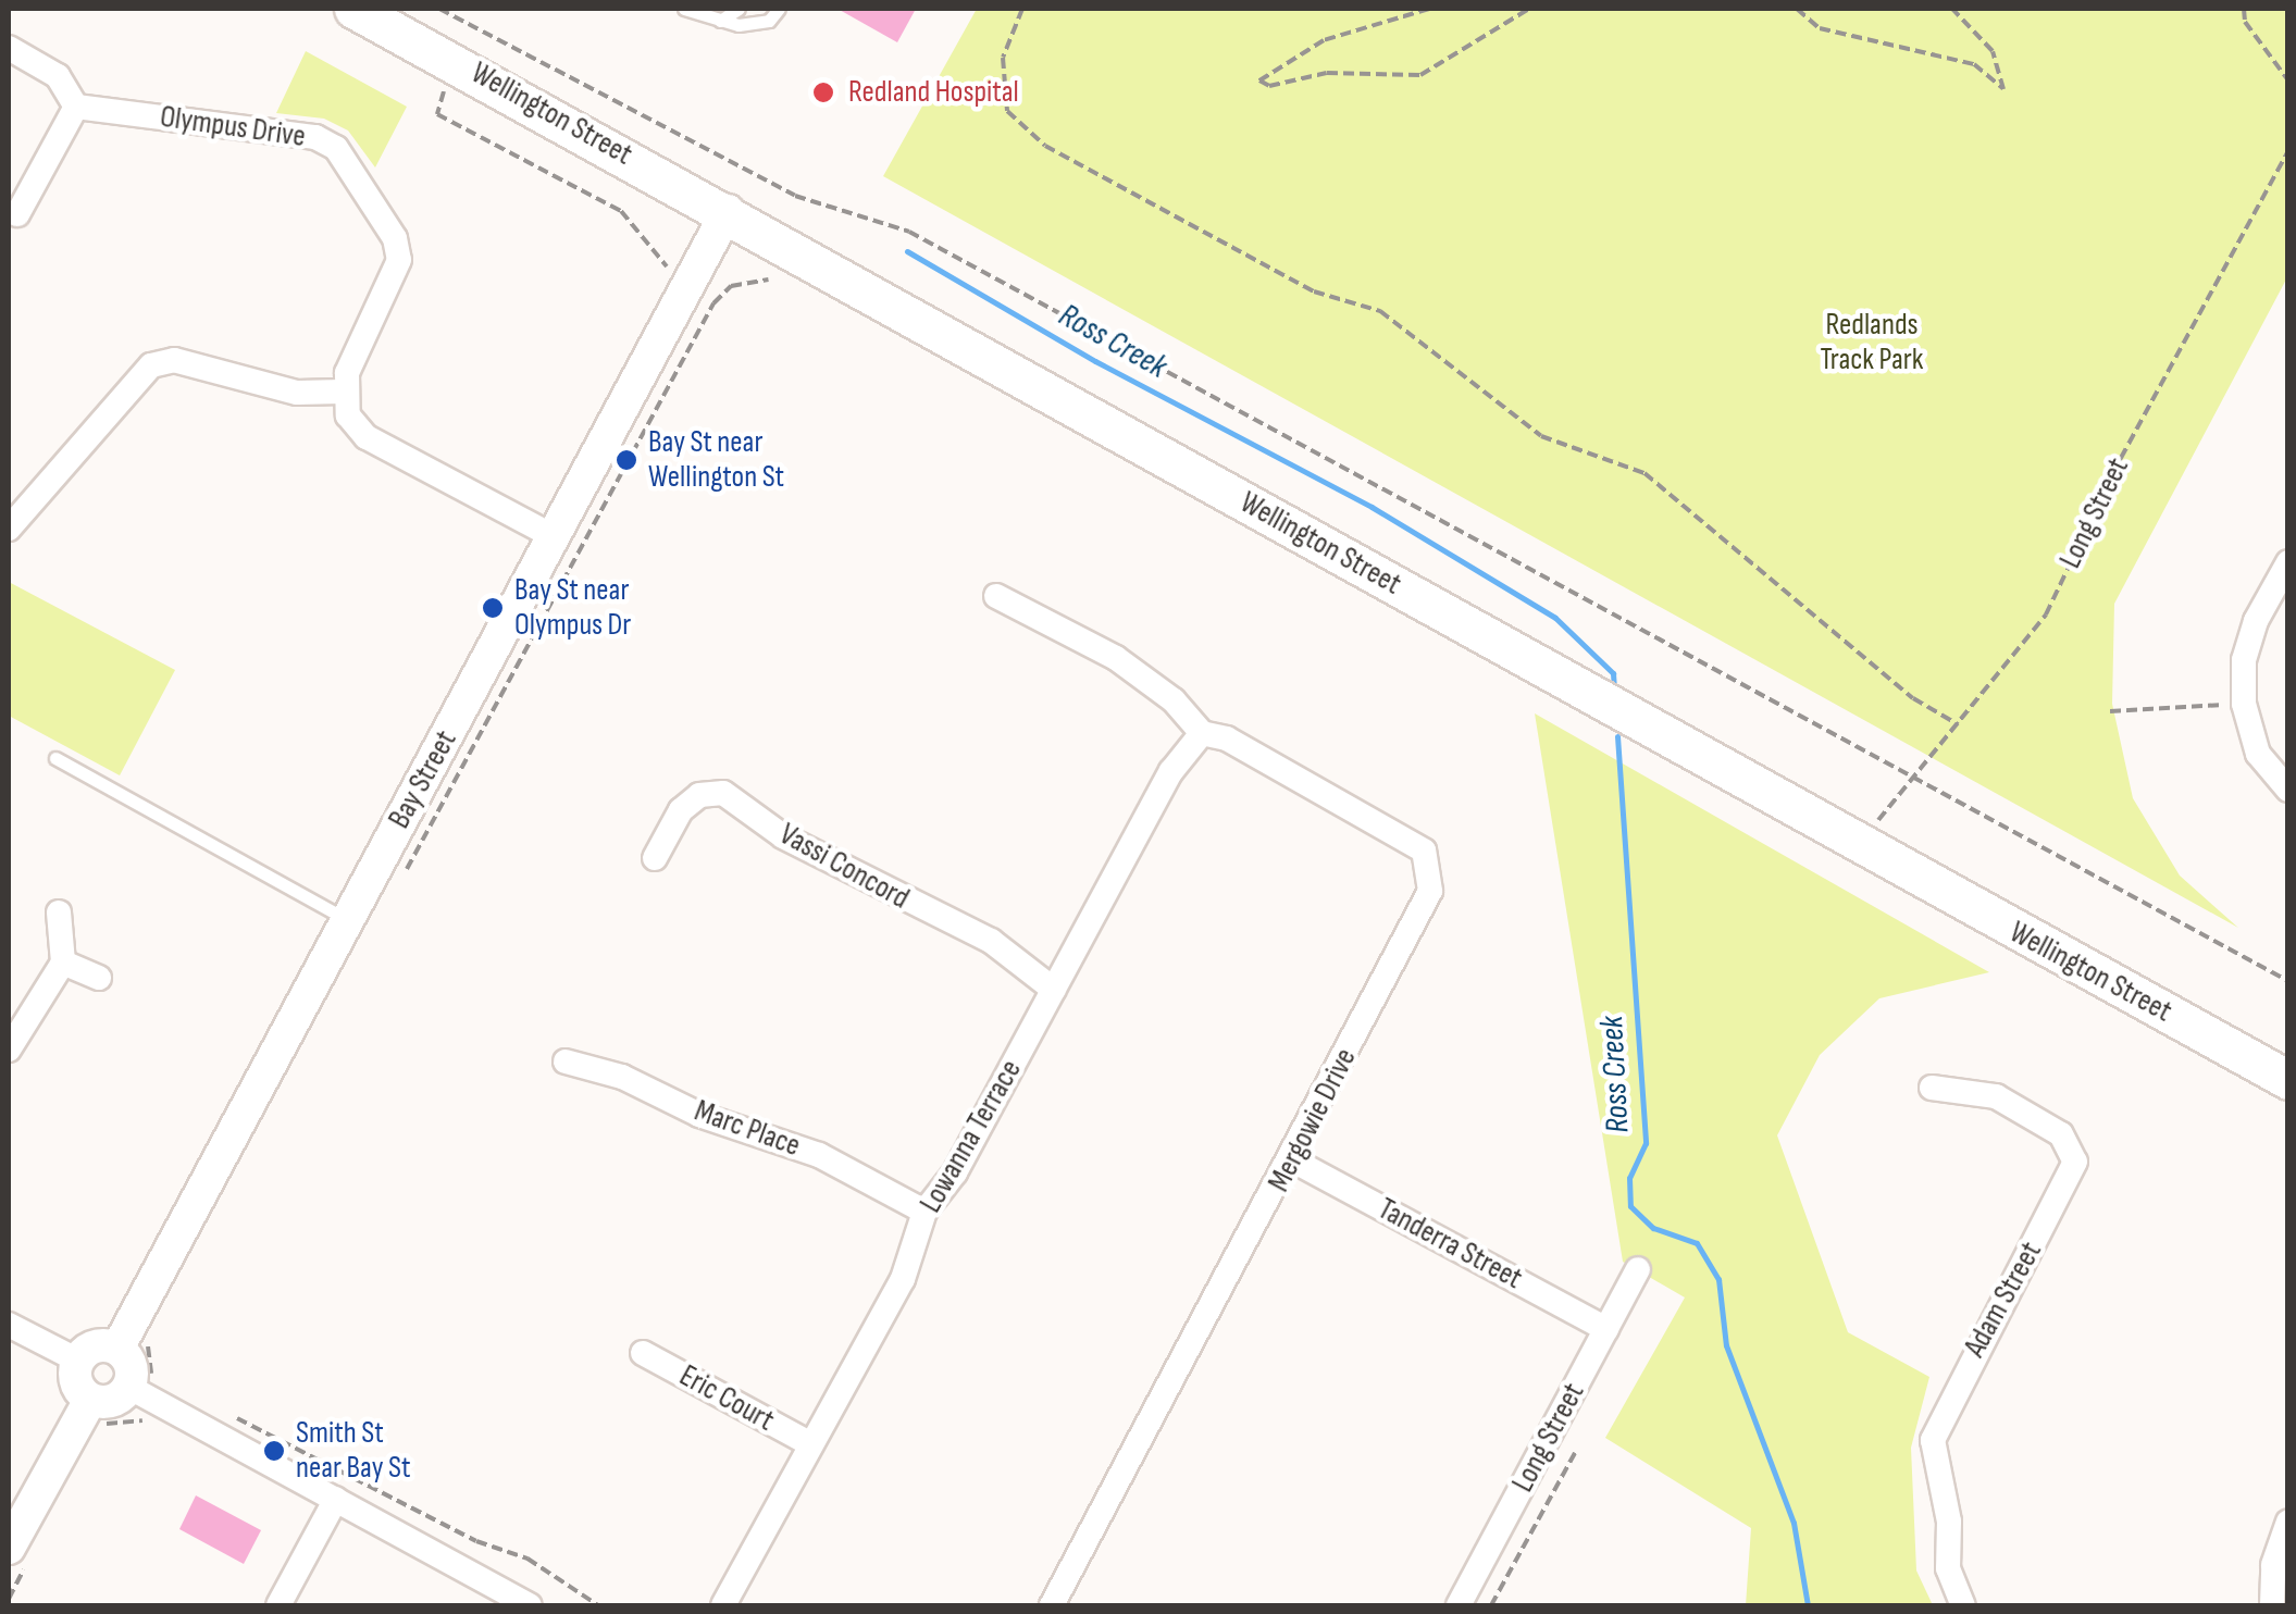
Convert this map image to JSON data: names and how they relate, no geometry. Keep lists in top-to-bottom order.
{
  "streets": {
    "main road": ["Wellington Street"],
    "street": [
      "Olympus Drive",
      "Long Street",
      "Bay Street",
      "Vassi Concord",
      "Mergowie Drive",
      "Marc Place",
      "Lowanna Terrace",
      "Tanderra Street",
      "Adam Street",
      "Eric Court"
    ]
  },
  "crossings": [
    ["Wellington Street", "Long Street"],
    ["Wellington Street", "Bay Street"],
    ["Long Street", "Tanderra Street"],
    ["Vassi Concord", "Lowanna Terrace"],
    ["Mergowie Drive", "Lowanna Terrace"],
    ["Mergowie Drive", "Tanderra Street"],
    ["Marc Place", "Lowanna Terrace"],
    ["Lowanna Terrace", "Eric Court"]
  ],
  "water": ["Ross Creek"],
  "parks": ["Redlands Track Park"],
  "places": [
    "Redland Hospital",
    "Bay St near Wellington St",
    "Bay St near Olympus Dr",
    "Smith St near Bay St"
  ]
}
